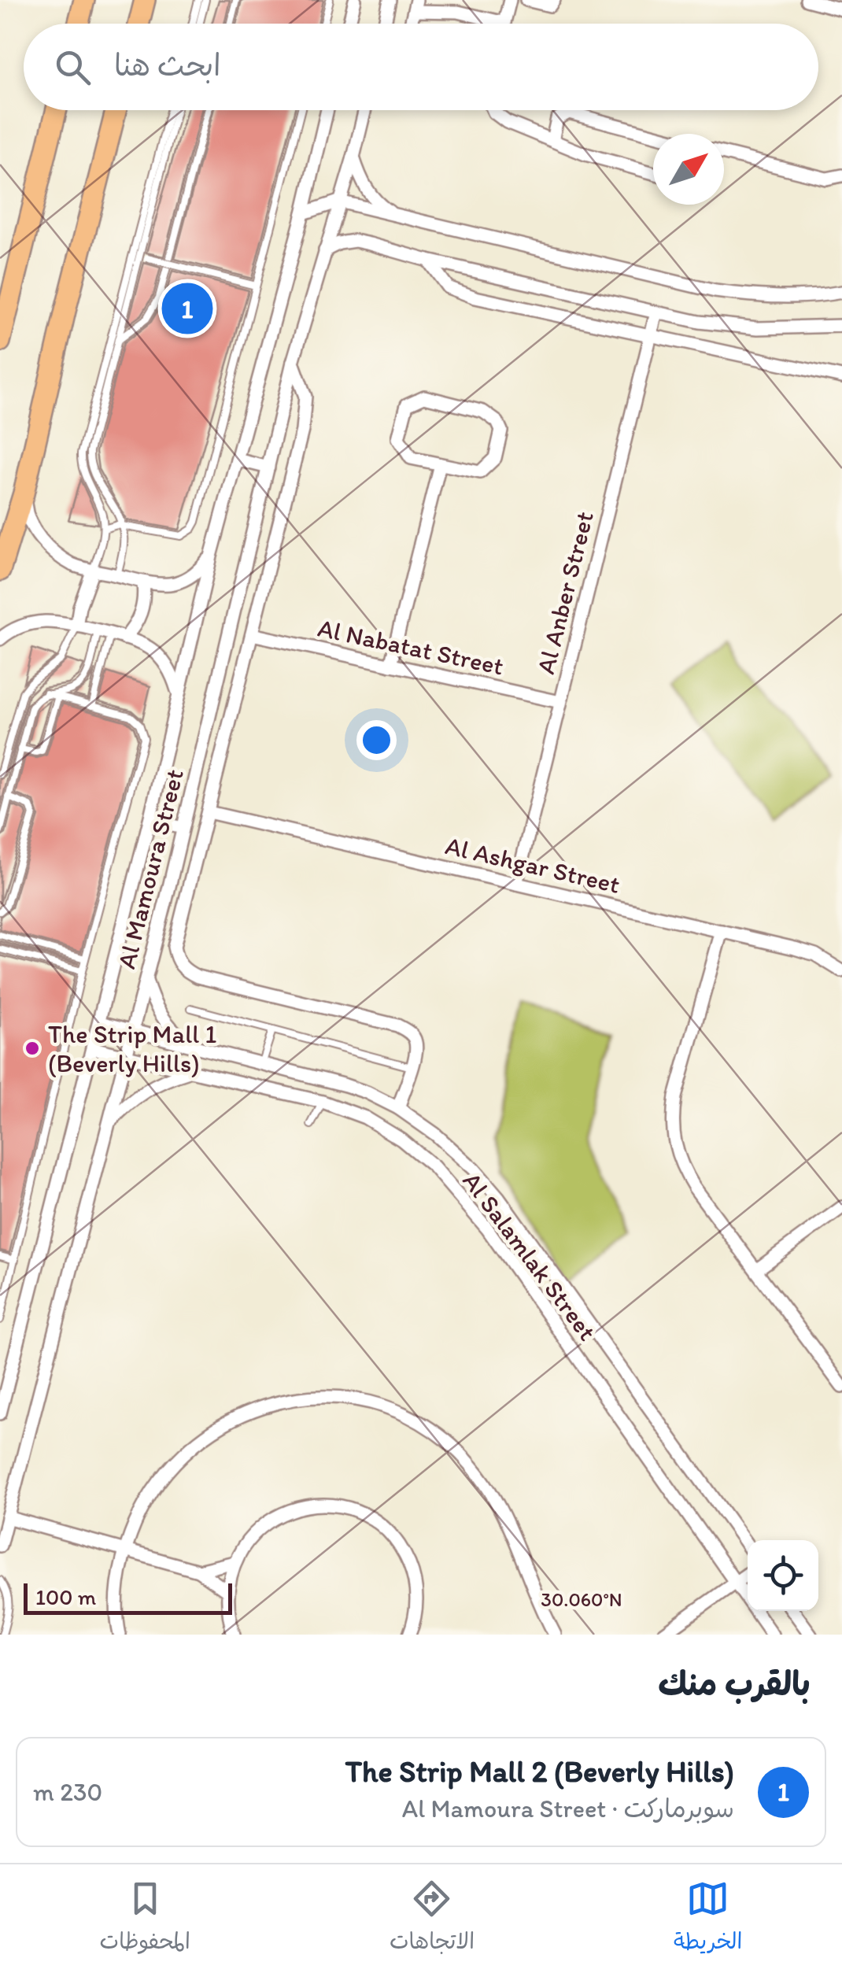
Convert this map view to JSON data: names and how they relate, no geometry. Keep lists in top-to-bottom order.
{
  "streets": {
    "street": [
      "Al Anber Street",
      "Al Nabatat Street",
      "Al Ashgar Street",
      "Al Mamoura Street",
      "Al Salamlak Street"
    ]
  },
  "crossings": [
    ["Al Anber Street", "Al Nabatat Street"],
    ["Al Anber Street", "Al Ashgar Street"],
    ["Al Mamoura Street", "Al Salamlak Street"]
  ],
  "places": ["The Strip Mall 1 (Beverly Hills)"],
  "scale_bar": "100 m",
  "north": "top right",
  "page": {
    "search": "ابحث هنا",
    "pins": "1",
    "scale": "100 m",
    "heading": "بالقرب منك",
    "list": [
      {
        "mark": "1",
        "name": "The Strip Mall 2 (Beverly Hills)",
        "note": "سوبرماركت · Al Mamoura Street",
        "value": "230 m"
      }
    ],
    "nav": ["الخريطة", "الاتجاهات", "المحفوظات"]
  },
  "coordinates": ["30.060°N"]
}
